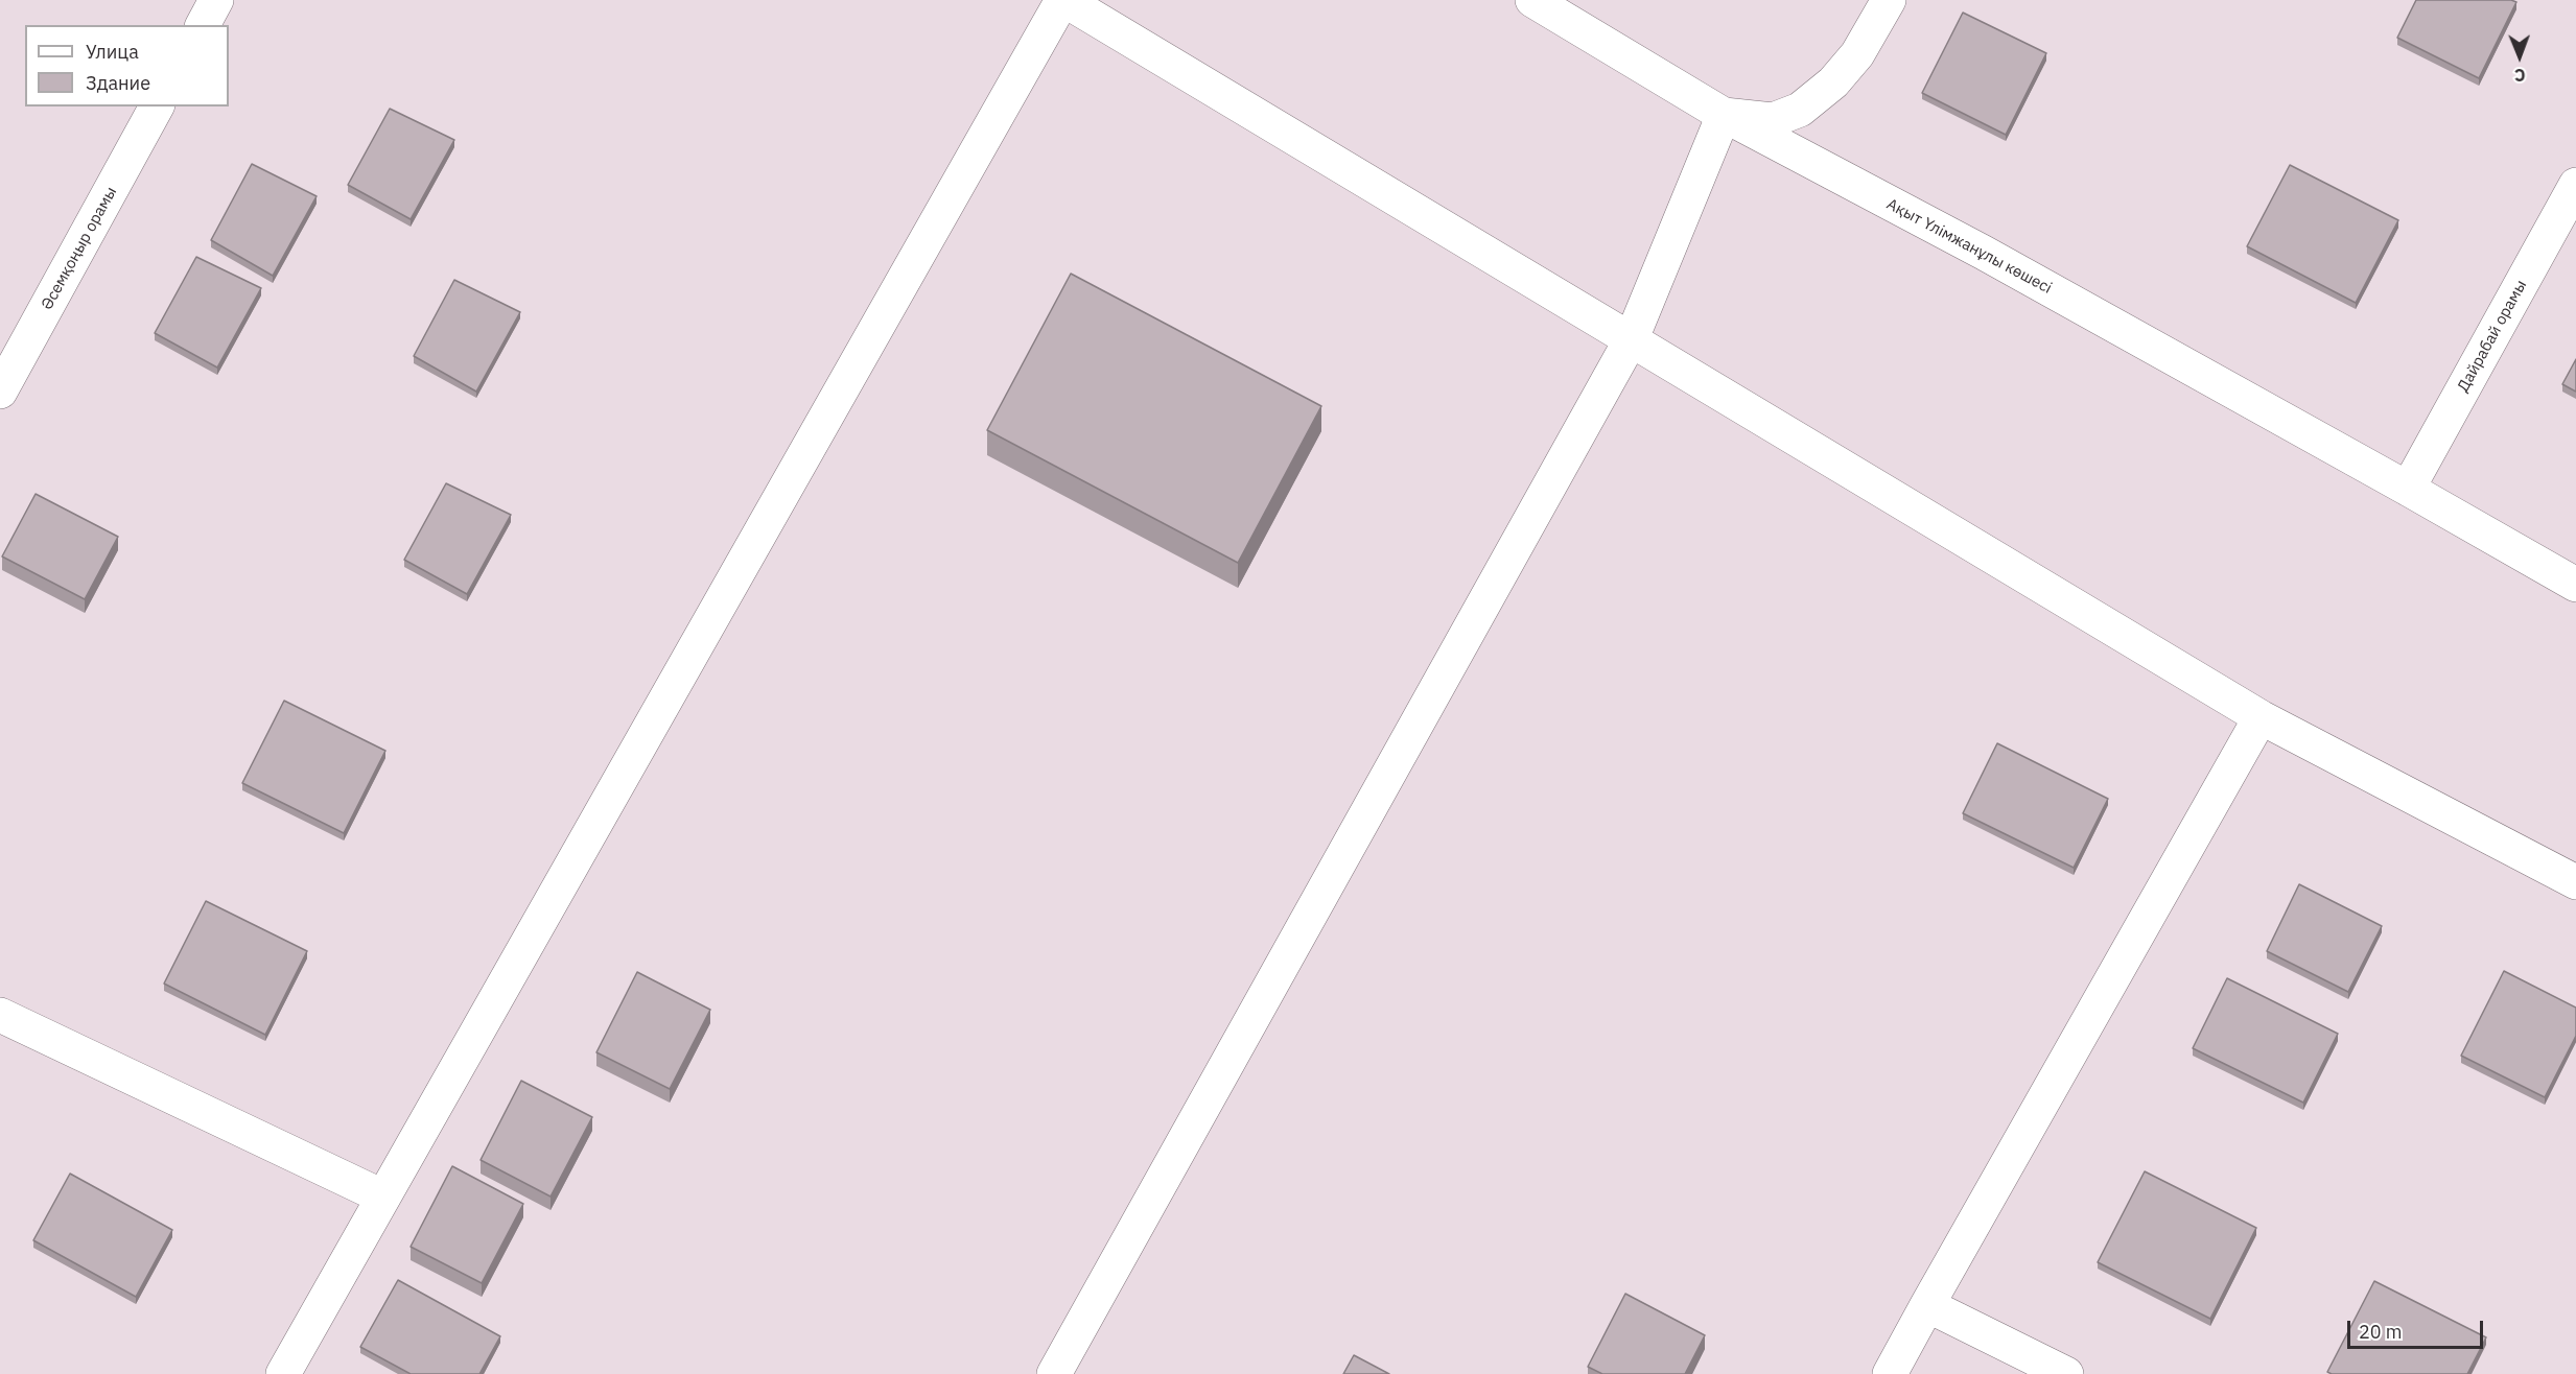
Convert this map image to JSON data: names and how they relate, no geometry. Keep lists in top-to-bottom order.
{
  "streets": {
    "street": ["Ақыт Үлімжанұлы көшесі", "Әсемқоңыр орамы", "Дайрабай орамы"]
  },
  "crossings": [
    ["Ақыт Үлімжанұлы көшесі", "Дайрабай орамы"]
  ],
  "legend": ["Улица", "Здание"],
  "scale_bar": "20 m",
  "north": "bottom"
}
